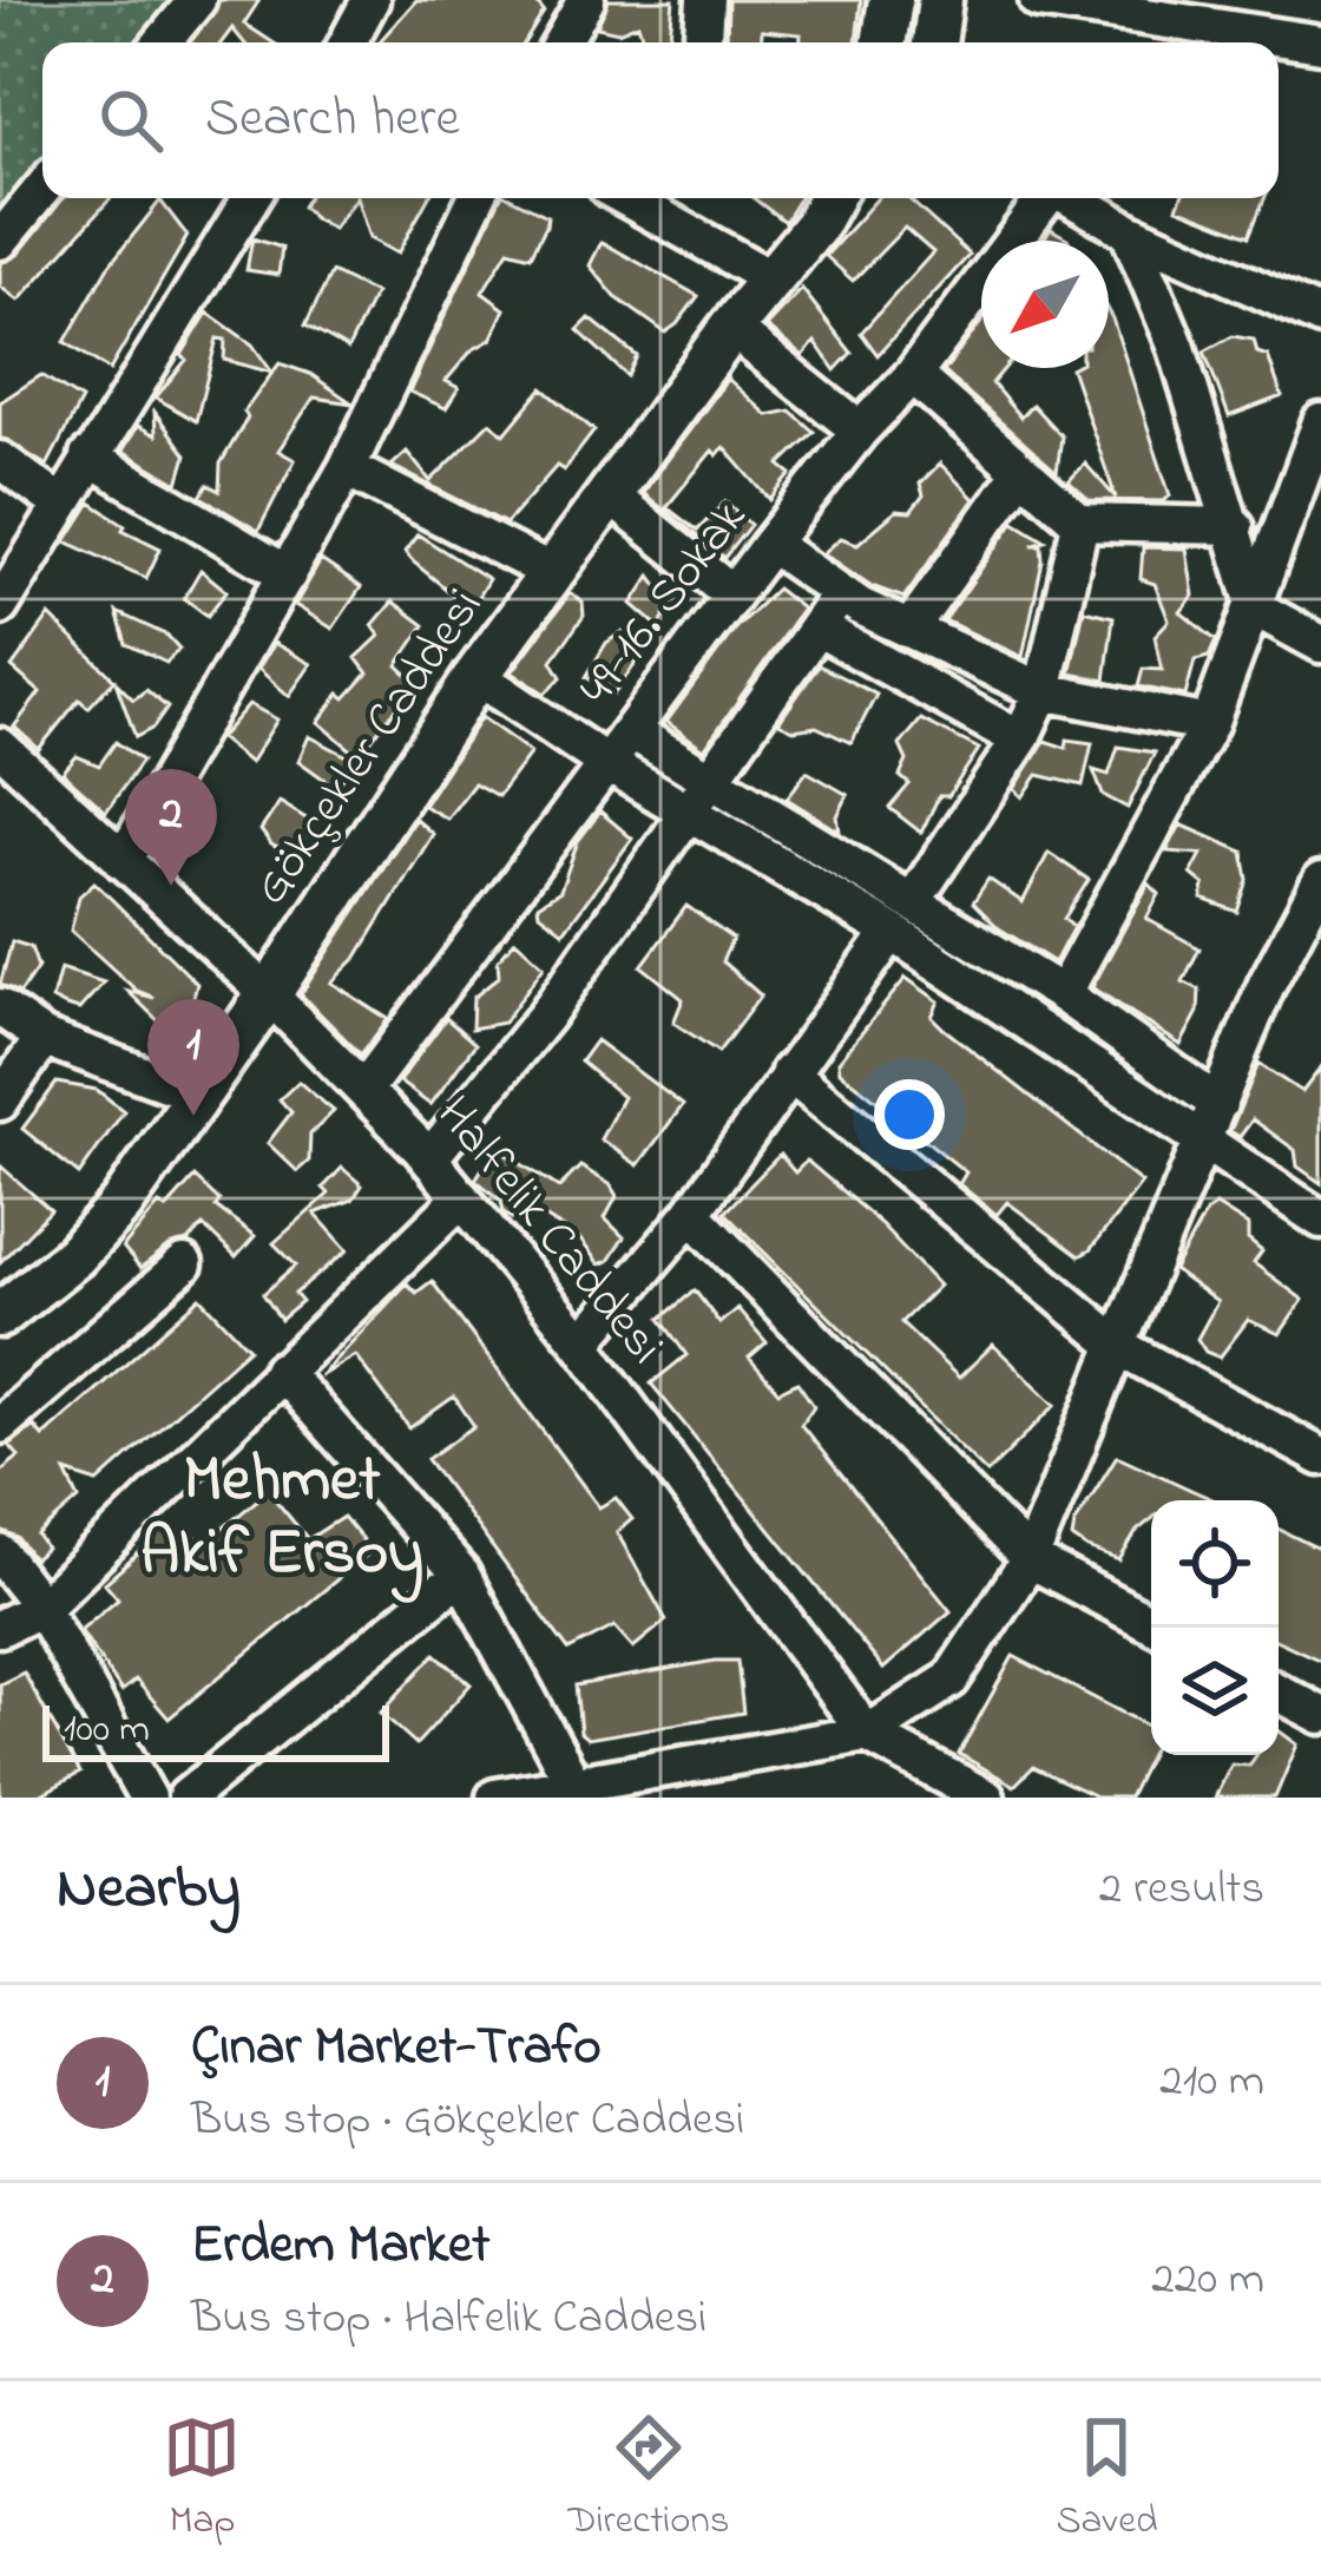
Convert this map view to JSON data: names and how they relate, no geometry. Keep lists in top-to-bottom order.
{
  "streets": {
    "main road": ["Gökçekler Caddesi"],
    "street": ["49-16. Sokak", "Halfelik Caddesi"]
  },
  "crossings": [
    ["49-16. Sokak", "Halfelik Caddesi"],
    ["Gökçekler Caddesi", "Halfelik Caddesi"]
  ],
  "districts": ["Mehmet Akif Ersoy"],
  "scale_bar": "100 m",
  "north": "bottom left",
  "page": {
    "search": "Search here",
    "pins": ["2", "1"],
    "scale": "100 m",
    "heading": ["Nearby", "2 results"],
    "list": [
      {
        "mark": "1",
        "name": "Çınar Market-Trafo",
        "note": "Bus stop · Gökçekler Caddesi",
        "value": "210 m"
      },
      {
        "mark": "2",
        "name": "Erdem Market",
        "note": "Bus stop · Halfelik Caddesi",
        "value": "220 m"
      }
    ],
    "nav": ["Map", "Directions", "Saved"]
  }
}
